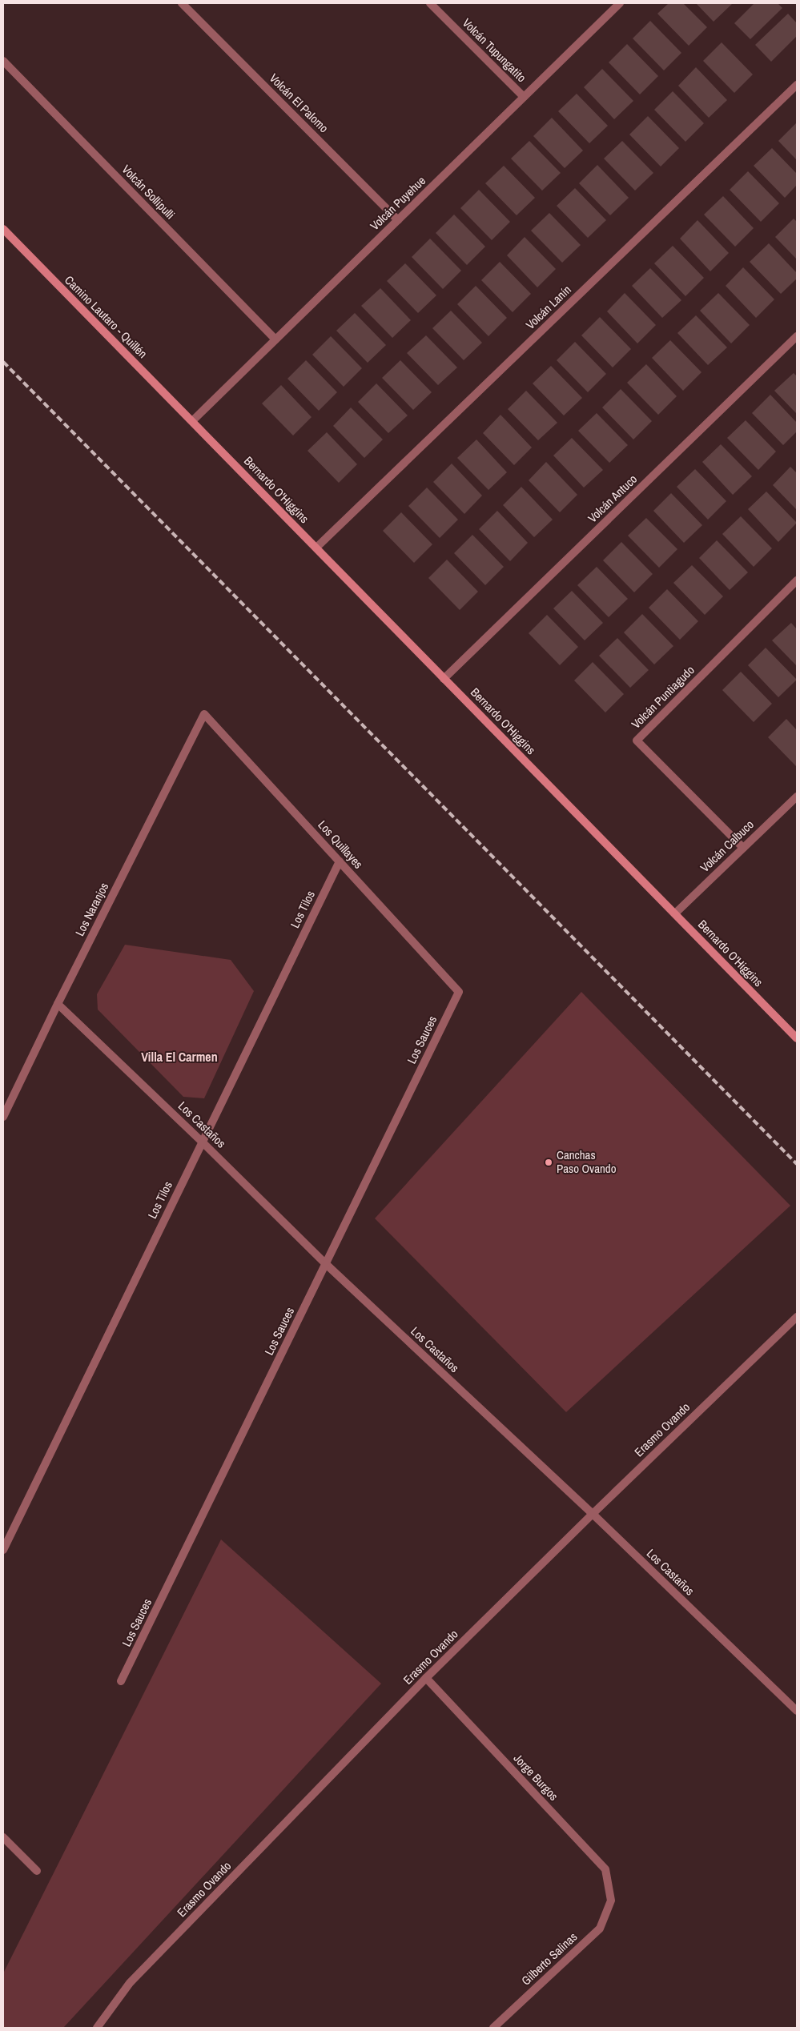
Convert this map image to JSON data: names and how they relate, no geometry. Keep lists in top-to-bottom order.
{
  "streets": {
    "main road": ["Camino Lautaro - Quillén", "Bernardo O'Higgins"],
    "street": [
      "Volcán Tupungatito",
      "Volcán El Palomo",
      "Volcán Sollipulli",
      "Volcán Puyehue",
      "Volcán Lanín",
      "Volcán Antuco",
      "Volcán Puntiagudo",
      "Los Quillayes",
      "Volcán Calbuco",
      "Los Naranjos",
      "Los Tilos",
      "Los Sauces",
      "Los Castaños",
      "Erasmo Ovando",
      "Jorge Burgos",
      "Gilberto Salinas"
    ]
  },
  "crossings": [
    ["Volcán Tupungatito", "Volcán Puyehue"],
    ["Volcán El Palomo", "Volcán Puyehue"],
    ["Volcán Sollipulli", "Volcán Puyehue"],
    ["Volcán Puyehue", "Camino Lautaro - Quillén"],
    ["Volcán Puyehue", "Bernardo O'Higgins"],
    ["Volcán Lanín", "Bernardo O'Higgins"],
    ["Camino Lautaro - Quillén", "Bernardo O'Higgins"],
    ["Bernardo O'Higgins", "Volcán Antuco"],
    ["Bernardo O'Higgins", "Volcán Calbuco"],
    ["Volcán Puntiagudo", "Volcán Calbuco"],
    ["Los Quillayes", "Los Naranjos"],
    ["Los Quillayes", "Los Tilos"],
    ["Los Quillayes", "Los Sauces"],
    ["Los Naranjos", "Los Castaños"],
    ["Los Tilos", "Los Castaños"],
    ["Los Sauces", "Los Castaños"],
    ["Los Castaños", "Erasmo Ovando"],
    ["Erasmo Ovando", "Jorge Burgos"],
    ["Jorge Burgos", "Gilberto Salinas"]
  ],
  "districts": ["Villa El Carmen"],
  "places": ["Canchas Paso Ovando"]
}
